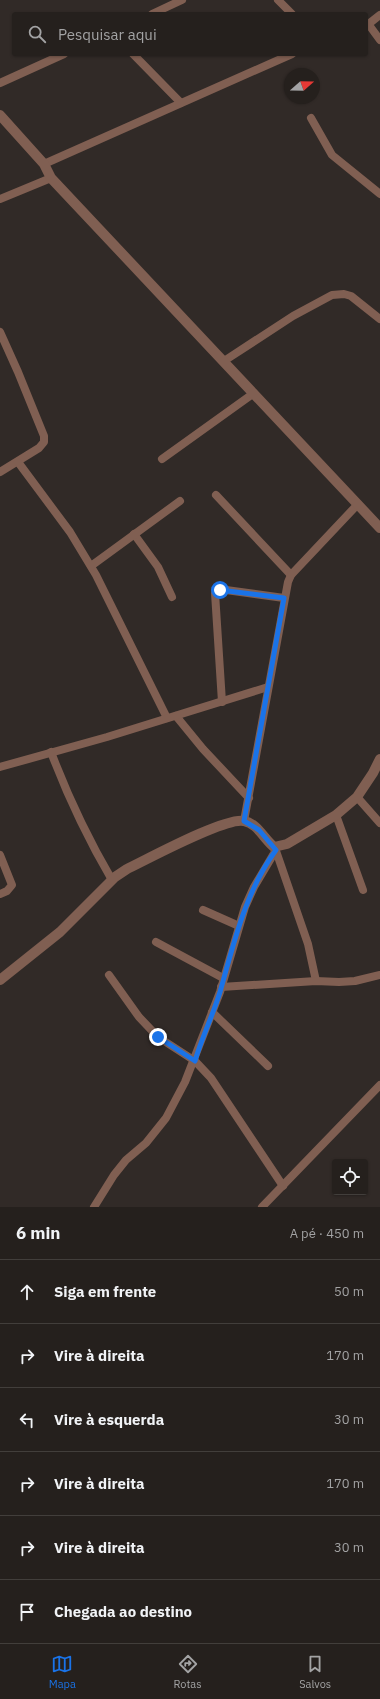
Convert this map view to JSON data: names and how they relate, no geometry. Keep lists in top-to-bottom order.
{
  "north": "right",
  "page": {
    "search": "Pesquisar aqui",
    "heading": ["6 min", "A pé · 450 m"],
    "list": [
      ["Siga em frente", "50 m"],
      ["Vire à direita", "170 m"],
      ["Vire à esquerda", "30 m"],
      ["Vire à direita", "170 m"],
      ["Vire à direita", "30 m"],
      "Chegada ao destino"
    ],
    "nav": ["Mapa", "Rotas", "Salvos"]
  }
}
